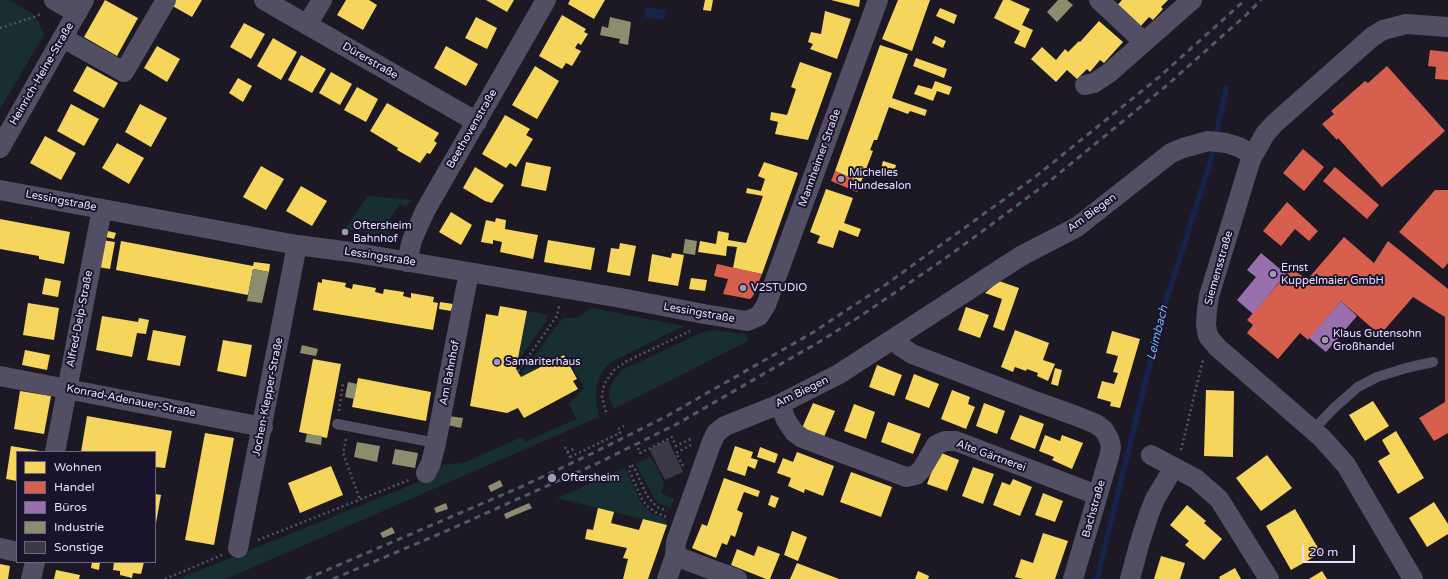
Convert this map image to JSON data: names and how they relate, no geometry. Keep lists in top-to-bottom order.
{
  "streets": {
    "street": [
      "Dürerstraße",
      "Heinrich-Heine-Straße",
      "Beethovenstraße",
      "Mannheimer Straße",
      "Lessingstraße",
      "Am Biegen",
      "Siemensstraße",
      "Alfred-Delp-Straße",
      "Am Bahnhof",
      "Jochen-Klepper-Straße",
      "Konrad-Adenauer-Straße",
      "Alte Gärtnerei",
      "Bachstraße"
    ]
  },
  "crossings": [
    ["Dürerstraße", "Beethovenstraße"],
    ["Beethovenstraße", "Lessingstraße"],
    ["Mannheimer Straße", "Lessingstraße"],
    ["Lessingstraße", "Alfred-Delp-Straße"],
    ["Lessingstraße", "Am Bahnhof"],
    ["Lessingstraße", "Jochen-Klepper-Straße"],
    ["Am Biegen", "Siemensstraße"],
    ["Am Biegen", "Alte Gärtnerei"],
    ["Am Biegen", "Bachstraße"],
    ["Alfred-Delp-Straße", "Konrad-Adenauer-Straße"],
    ["Jochen-Klepper-Straße", "Konrad-Adenauer-Straße"],
    ["Alte Gärtnerei", "Bachstraße"]
  ],
  "water": ["Leimbach"],
  "places": [
    "Michelles Hundesalon",
    "Oftersheim Bahnhof",
    "Ernst Kuppelmaier GmbH",
    "V2STUDIO",
    "Klaus Gutensohn Großhandel",
    "Samariterhaus",
    "Oftersheim"
  ],
  "legend": [
    "Wohnen",
    "Handel",
    "Büros",
    "Industrie",
    "Sonstige"
  ],
  "scale_bar": "20 m"
}
